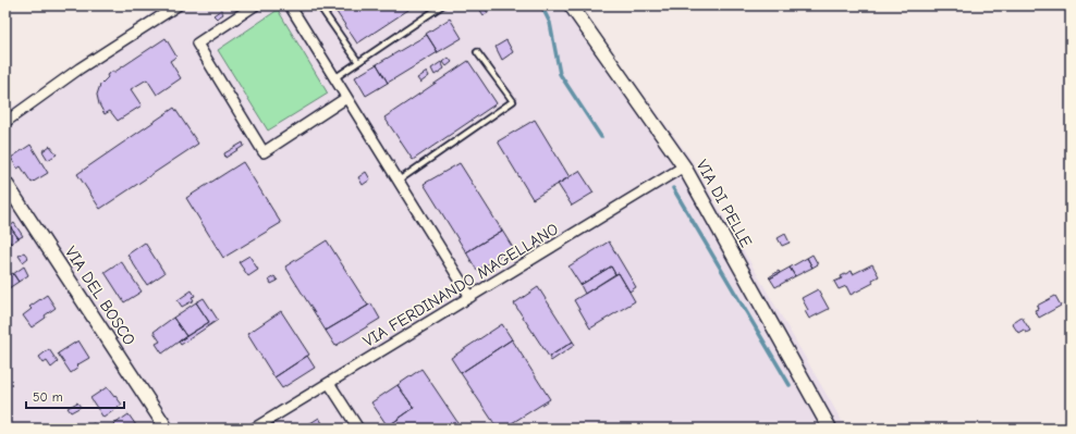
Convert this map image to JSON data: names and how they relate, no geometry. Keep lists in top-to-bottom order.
{
  "streets": {
    "street": ["VIA DI PELLE", "VIA FERDINANDO MAGELLANO", "VIA DEL BOSCO"]
  },
  "crossings": [
    ["VIA DI PELLE", "VIA FERDINANDO MAGELLANO"]
  ],
  "scale_bar": "50 m"
}
